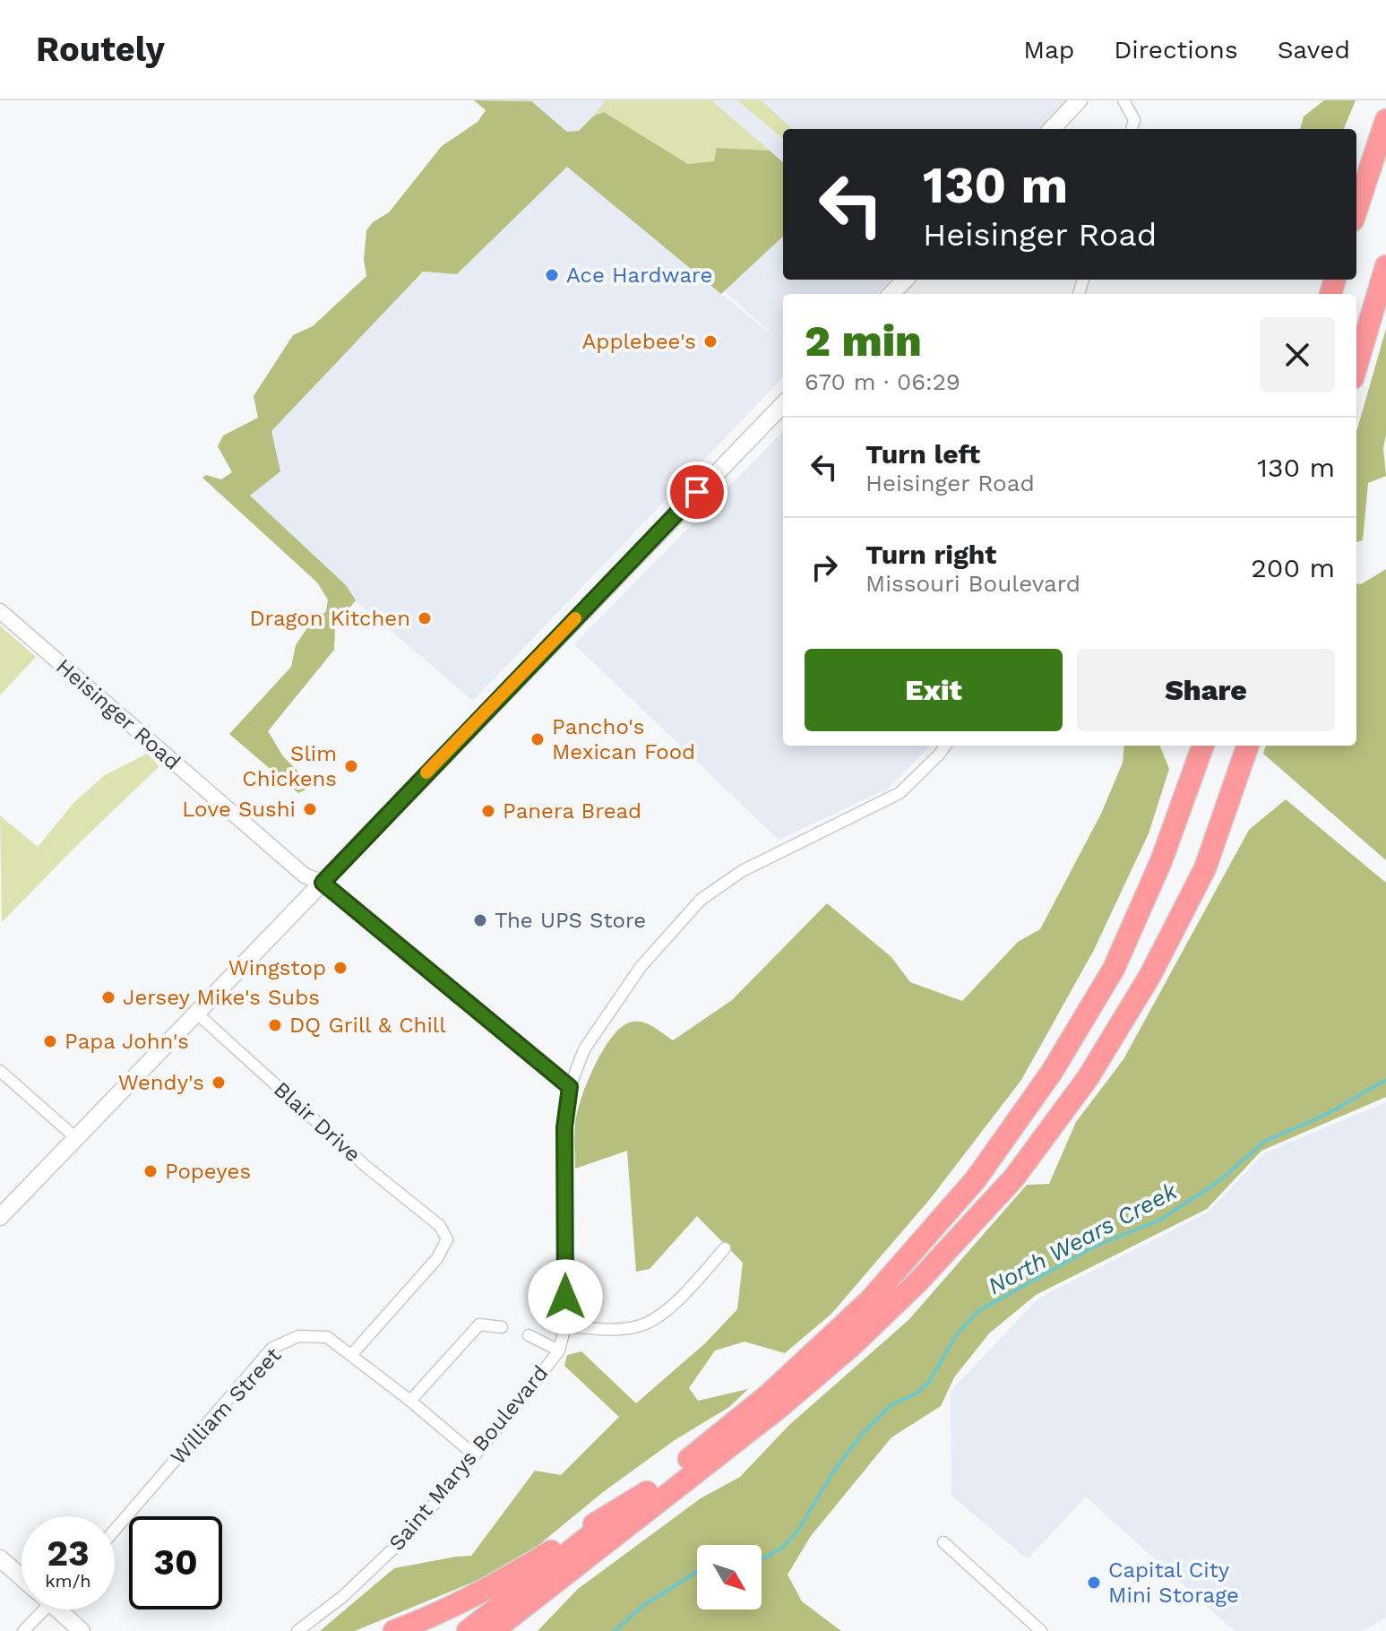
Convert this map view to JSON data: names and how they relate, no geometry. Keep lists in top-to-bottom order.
{
  "streets": {
    "street": [
      "Heisinger Road",
      "Blair Drive",
      "William Street",
      "Saint Marys Boulevard"
    ]
  },
  "crossings": [
    ["Heisinger Road", "Saint Marys Boulevard"],
    ["Blair Drive", "William Street"],
    ["William Street", "Saint Marys Boulevard"]
  ],
  "water": ["North Wears Creek"],
  "places": [
    "Ace Hardware",
    "Applebee's",
    "Dragon Kitchen",
    "Pancho's Mexican Food",
    "Slim Chickens",
    "Love Sushi",
    "Panera Bread",
    "The UPS Store",
    "Wingstop",
    "Jersey Mike's Subs",
    "DQ Grill & Chill",
    "Papa John's",
    "Wendy's",
    "Popeyes",
    "Capital City Mini Storage"
  ],
  "north": "bottom right",
  "page": {
    "header": "Routely",
    "nav": ["Map", "Directions", "Saved"],
    "turn": ["130 m", "Heisinger Road"],
    "heading": ["2 min", "670 m · 06:29"],
    "list": [
      {
        "name": "Turn left",
        "note": "Heisinger Road",
        "value": "130 m"
      },
      {
        "name": "Turn right",
        "note": "Missouri Boulevard",
        "value": "200 m"
      }
    ],
    "buttons": ["Exit", "Share"],
    "speed": "23 km/h",
    "limit": "30"
  }
}
